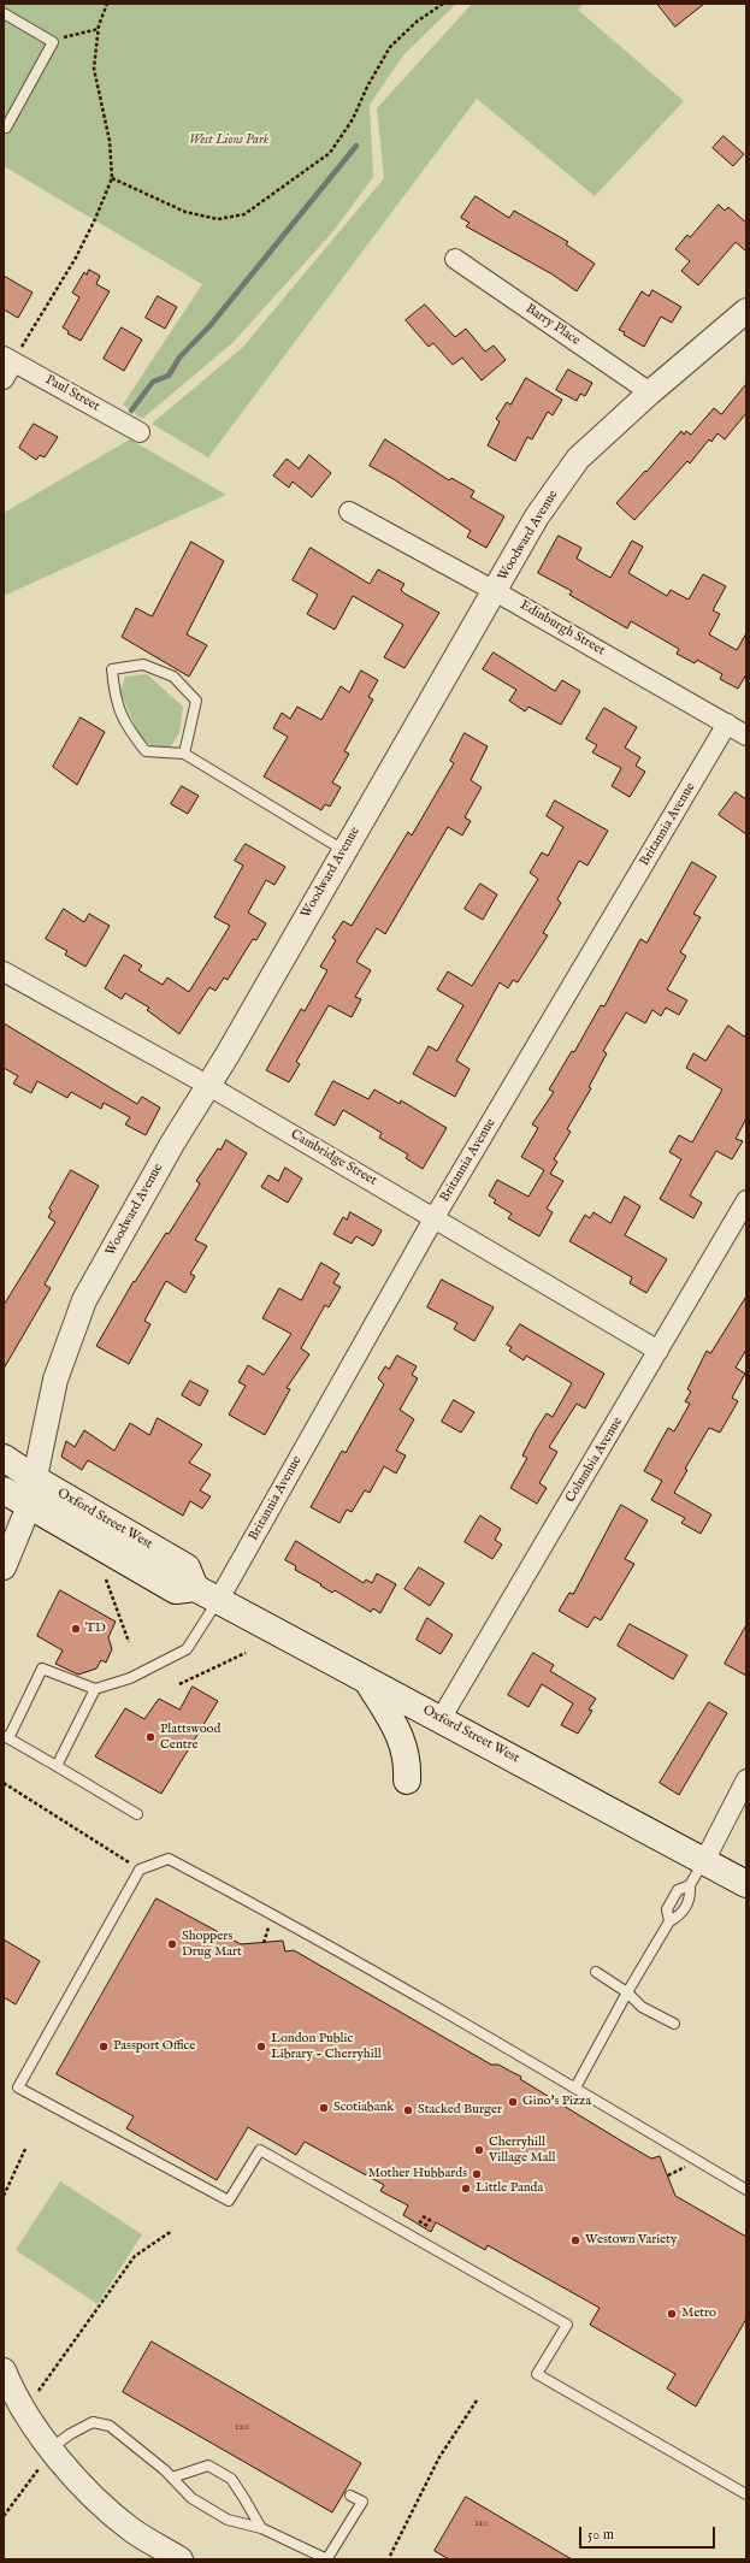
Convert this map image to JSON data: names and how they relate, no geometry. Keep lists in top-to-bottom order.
{
  "streets": {
    "main road": ["Oxford Street West"],
    "street": [
      "Barry Place",
      "Paul Street",
      "Woodward Avenue",
      "Edinburgh Street",
      "Britannia Avenue",
      "Cambridge Street",
      "Columbia Avenue"
    ]
  },
  "crossings": [
    ["Barry Place", "Woodward Avenue"],
    ["Woodward Avenue", "Edinburgh Street"],
    ["Woodward Avenue", "Cambridge Street"],
    ["Woodward Avenue", "Oxford Street West"],
    ["Edinburgh Street", "Britannia Avenue"],
    ["Britannia Avenue", "Cambridge Street"],
    ["Britannia Avenue", "Oxford Street West"],
    ["Cambridge Street", "Columbia Avenue"],
    ["Columbia Avenue", "Oxford Street West"]
  ],
  "parks": ["West Lions Park"],
  "places": [
    "TD",
    "Plattswood Centre",
    "Shoppers Drug Mart",
    "Passport Office",
    "London Public Library - Cherryhill",
    "Gino's Pizza",
    "Scotiabank",
    "Stacked Burger",
    "Cherryhill Village Mall",
    "Mother Hubbards",
    "Little Panda",
    "Westown Variety",
    "Metro"
  ],
  "house_numbers": ["120", "110"],
  "scale_bar": "50 m"
}
